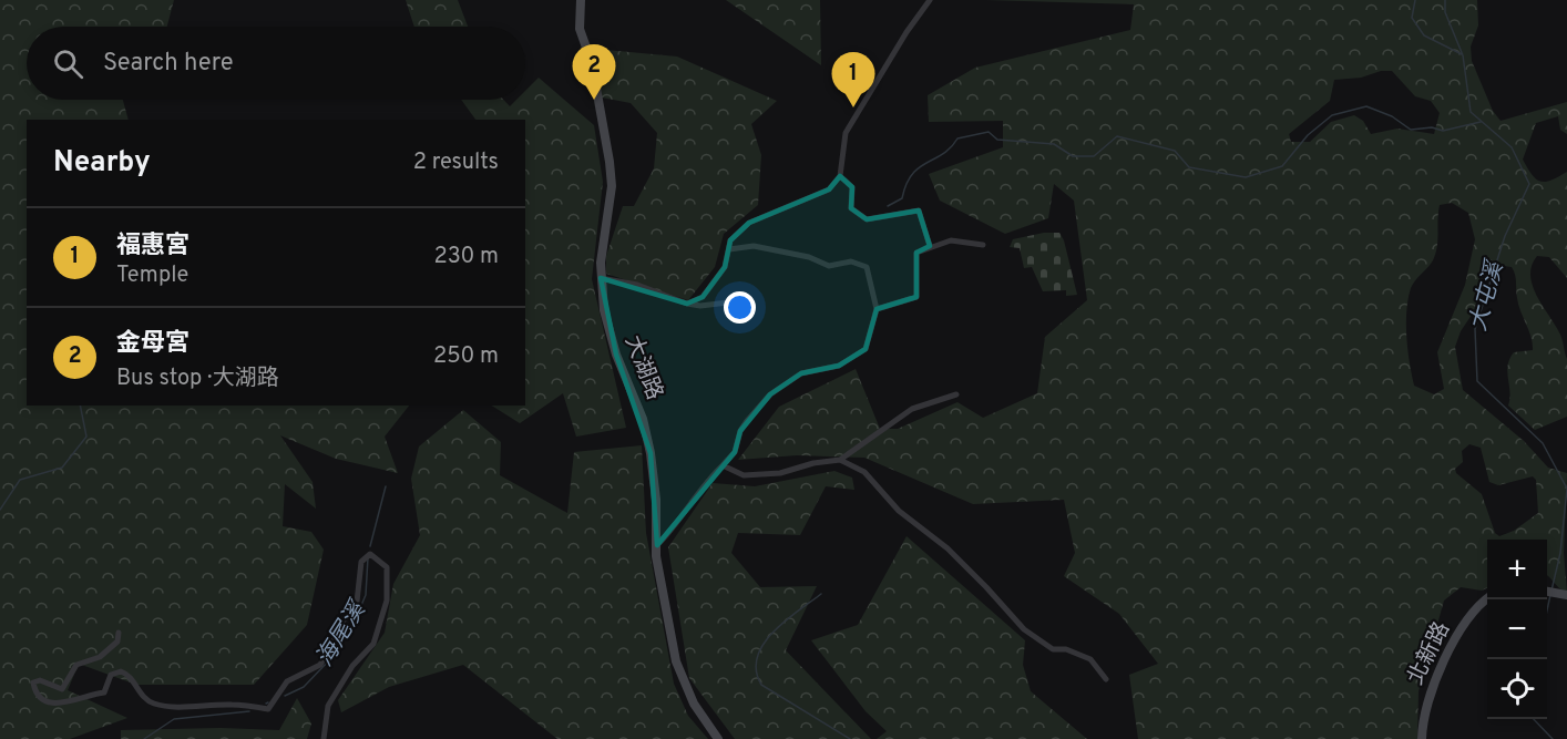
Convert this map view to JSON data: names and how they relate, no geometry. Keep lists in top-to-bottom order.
{
  "streets": {
    "street": ["大湖路", "北新路"]
  },
  "water": ["大屯溪", "海尾溪"],
  "page": {
    "search": "Search here",
    "pins": ["2", "1"],
    "heading": ["Nearby", "2 results"],
    "list": [
      {
        "mark": "1",
        "name": "福惠宮",
        "note": "Temple",
        "value": "230 m"
      },
      {
        "mark": "2",
        "name": "金母宮",
        "note": "Bus stop · 大湖路",
        "value": "250 m"
      }
    ],
    "map_buttons": ["+", "−"]
  }
}
